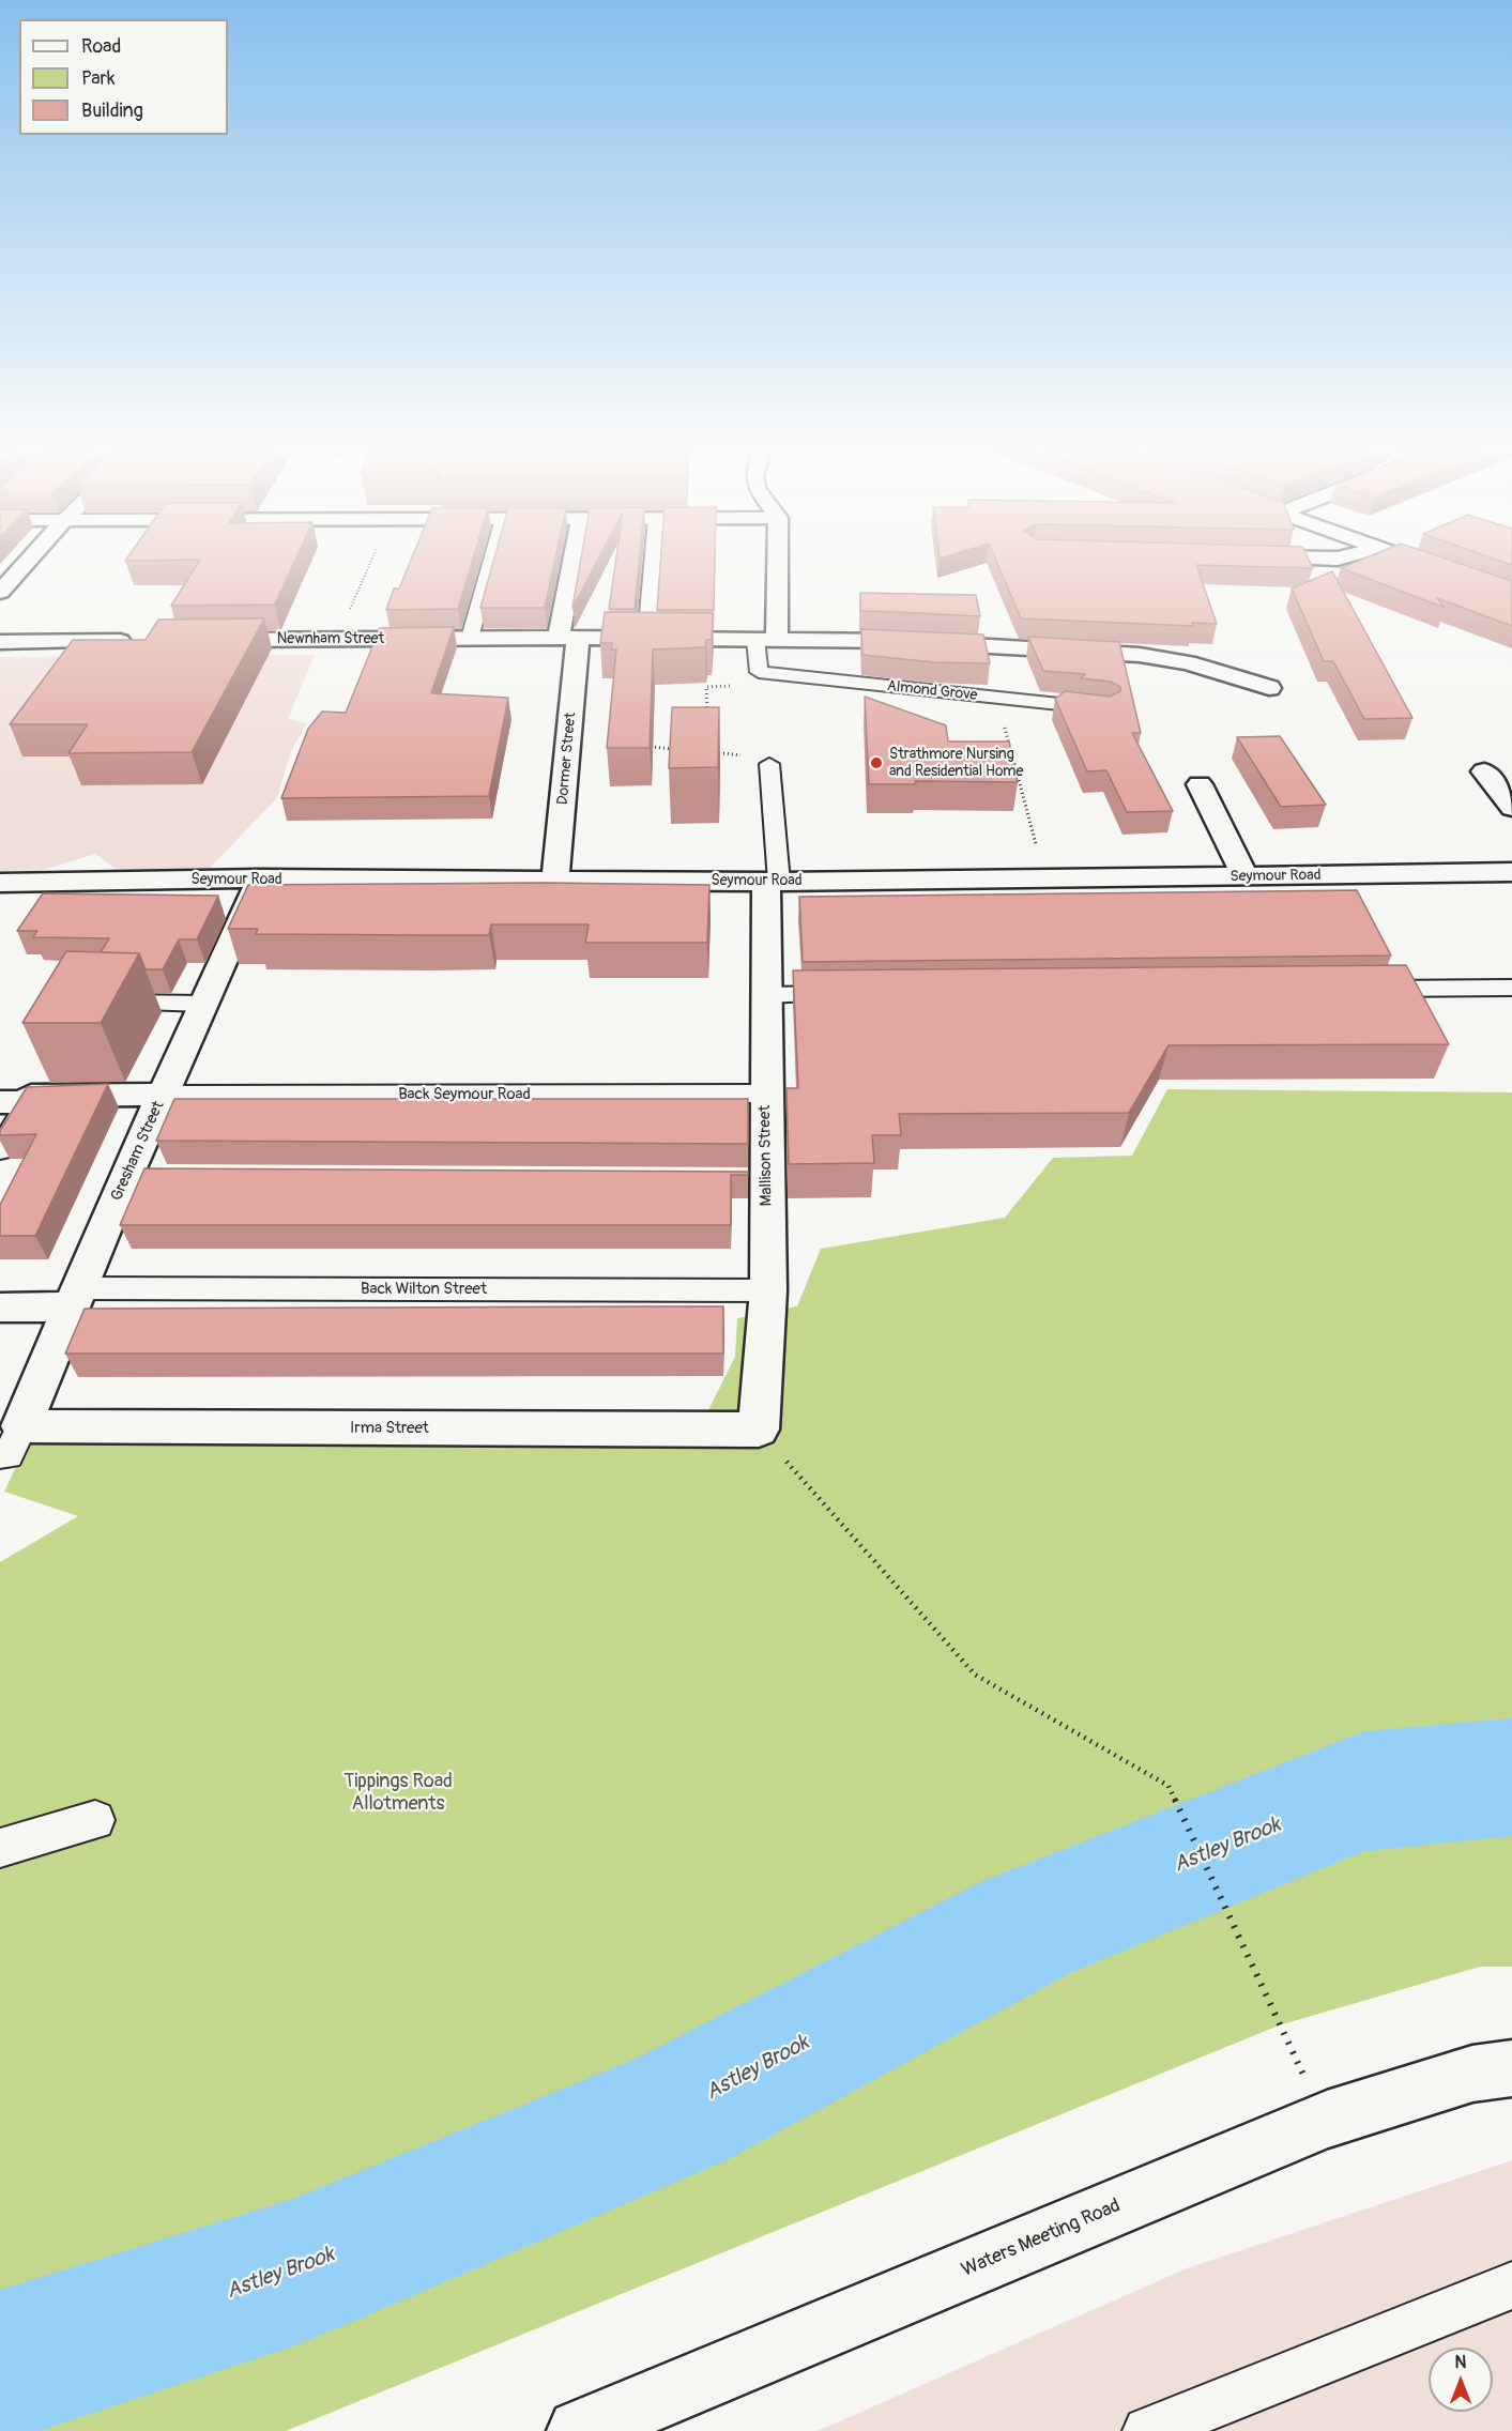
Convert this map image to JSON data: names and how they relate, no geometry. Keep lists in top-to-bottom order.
{
  "streets": {
    "main road": [
      "Newnham Street",
      "Dormer Street",
      "Seymour Road",
      "Gresham Street",
      "Mallison Street",
      "Irma Street",
      "Waters Meeting Road"
    ],
    "lane": ["Almond Grove", "Back Seymour Road", "Back Wilton Street"]
  },
  "crossings": [
    ["Newnham Street", "Dormer Street"],
    ["Dormer Street", "Seymour Road"],
    ["Seymour Road", "Gresham Street"],
    ["Seymour Road", "Mallison Street"],
    ["Back Seymour Road", "Gresham Street"],
    ["Back Seymour Road", "Mallison Street"],
    ["Gresham Street", "Back Wilton Street"],
    ["Gresham Street", "Irma Street"],
    ["Mallison Street", "Back Wilton Street"],
    ["Mallison Street", "Irma Street"]
  ],
  "water": ["Astley Brook"],
  "parks": ["Tippings Road Allotments"],
  "places": ["Strathmore Nursing and Residential Home"],
  "legend": ["Road", "Park", "Building"],
  "north": "top"
}
